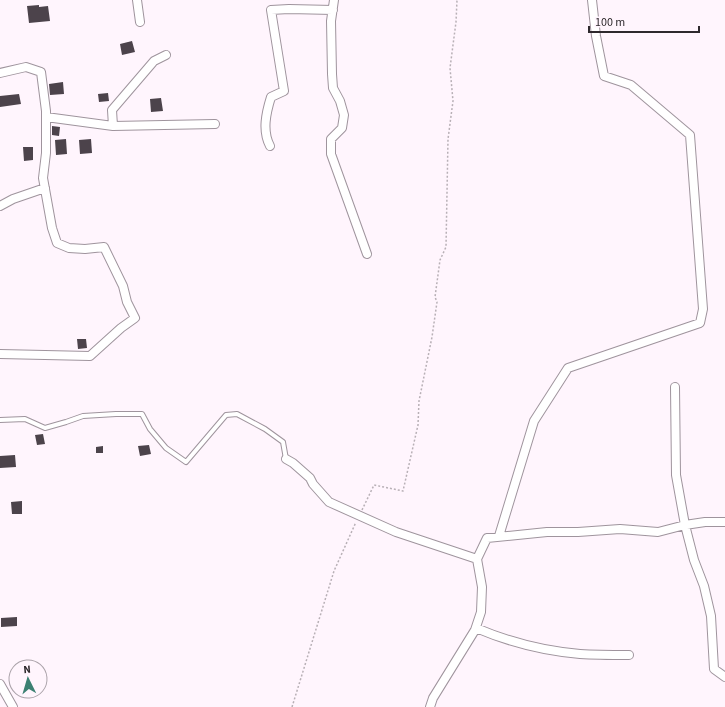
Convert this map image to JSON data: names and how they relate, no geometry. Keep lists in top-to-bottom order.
{
  "scale_bar": "100 m",
  "north": "top"
}
